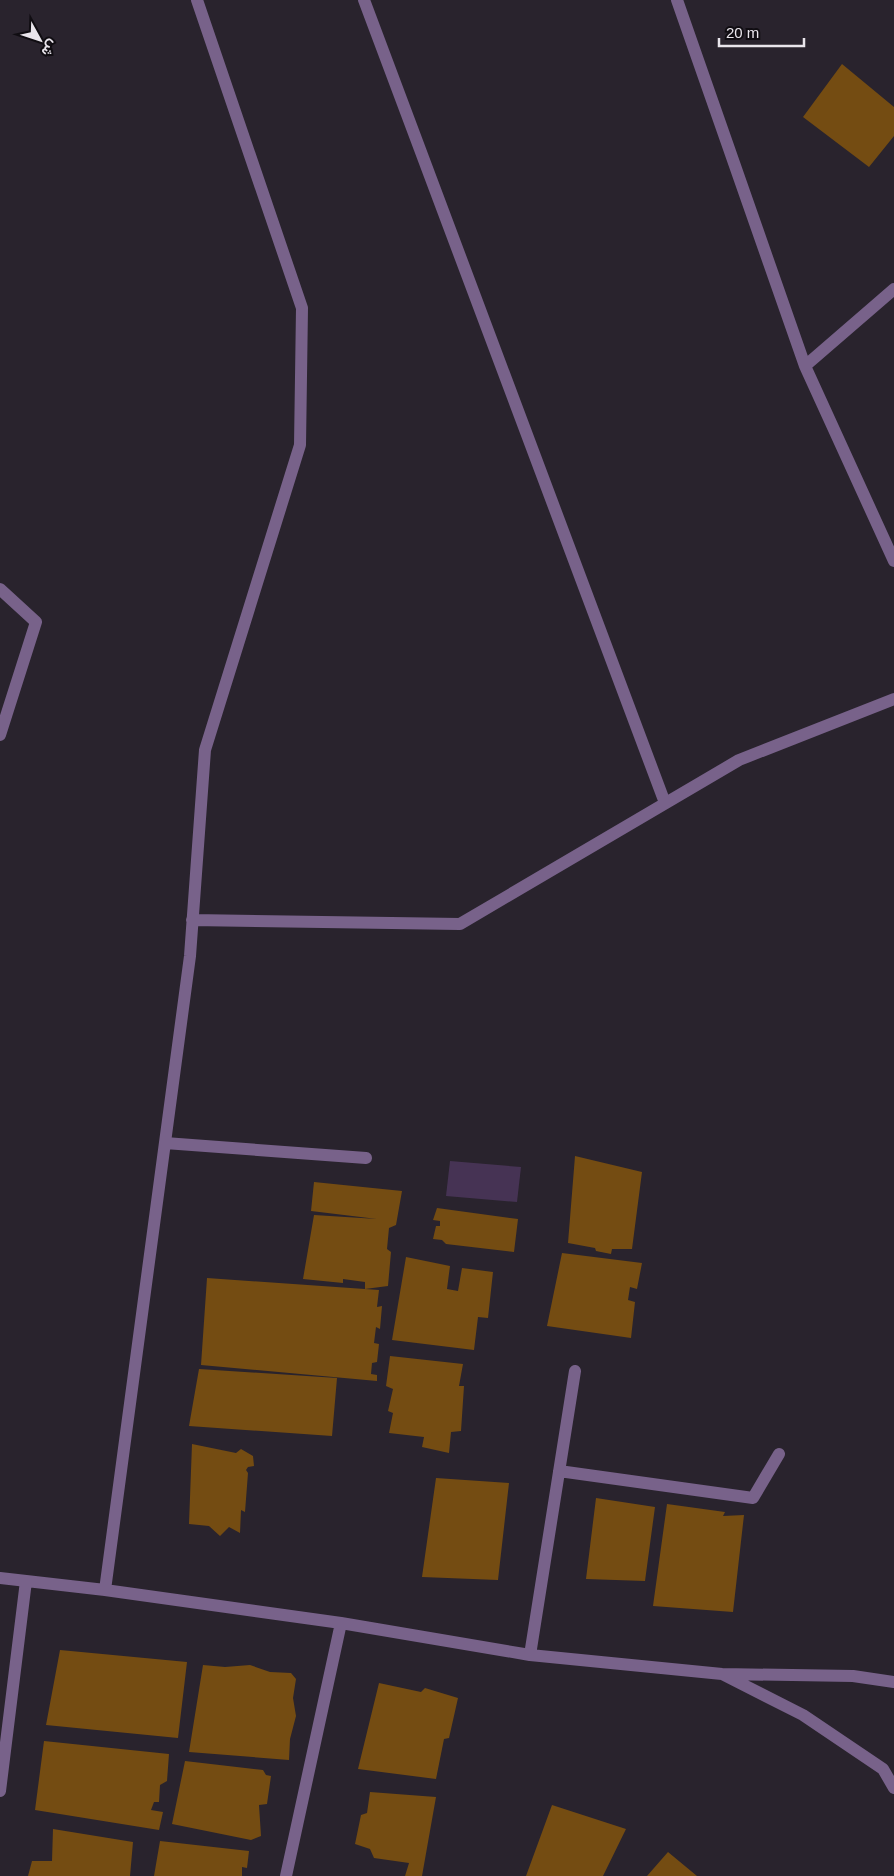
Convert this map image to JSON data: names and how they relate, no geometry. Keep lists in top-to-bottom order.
{
  "scale_bar": "20 m",
  "north": "bottom right"
}
